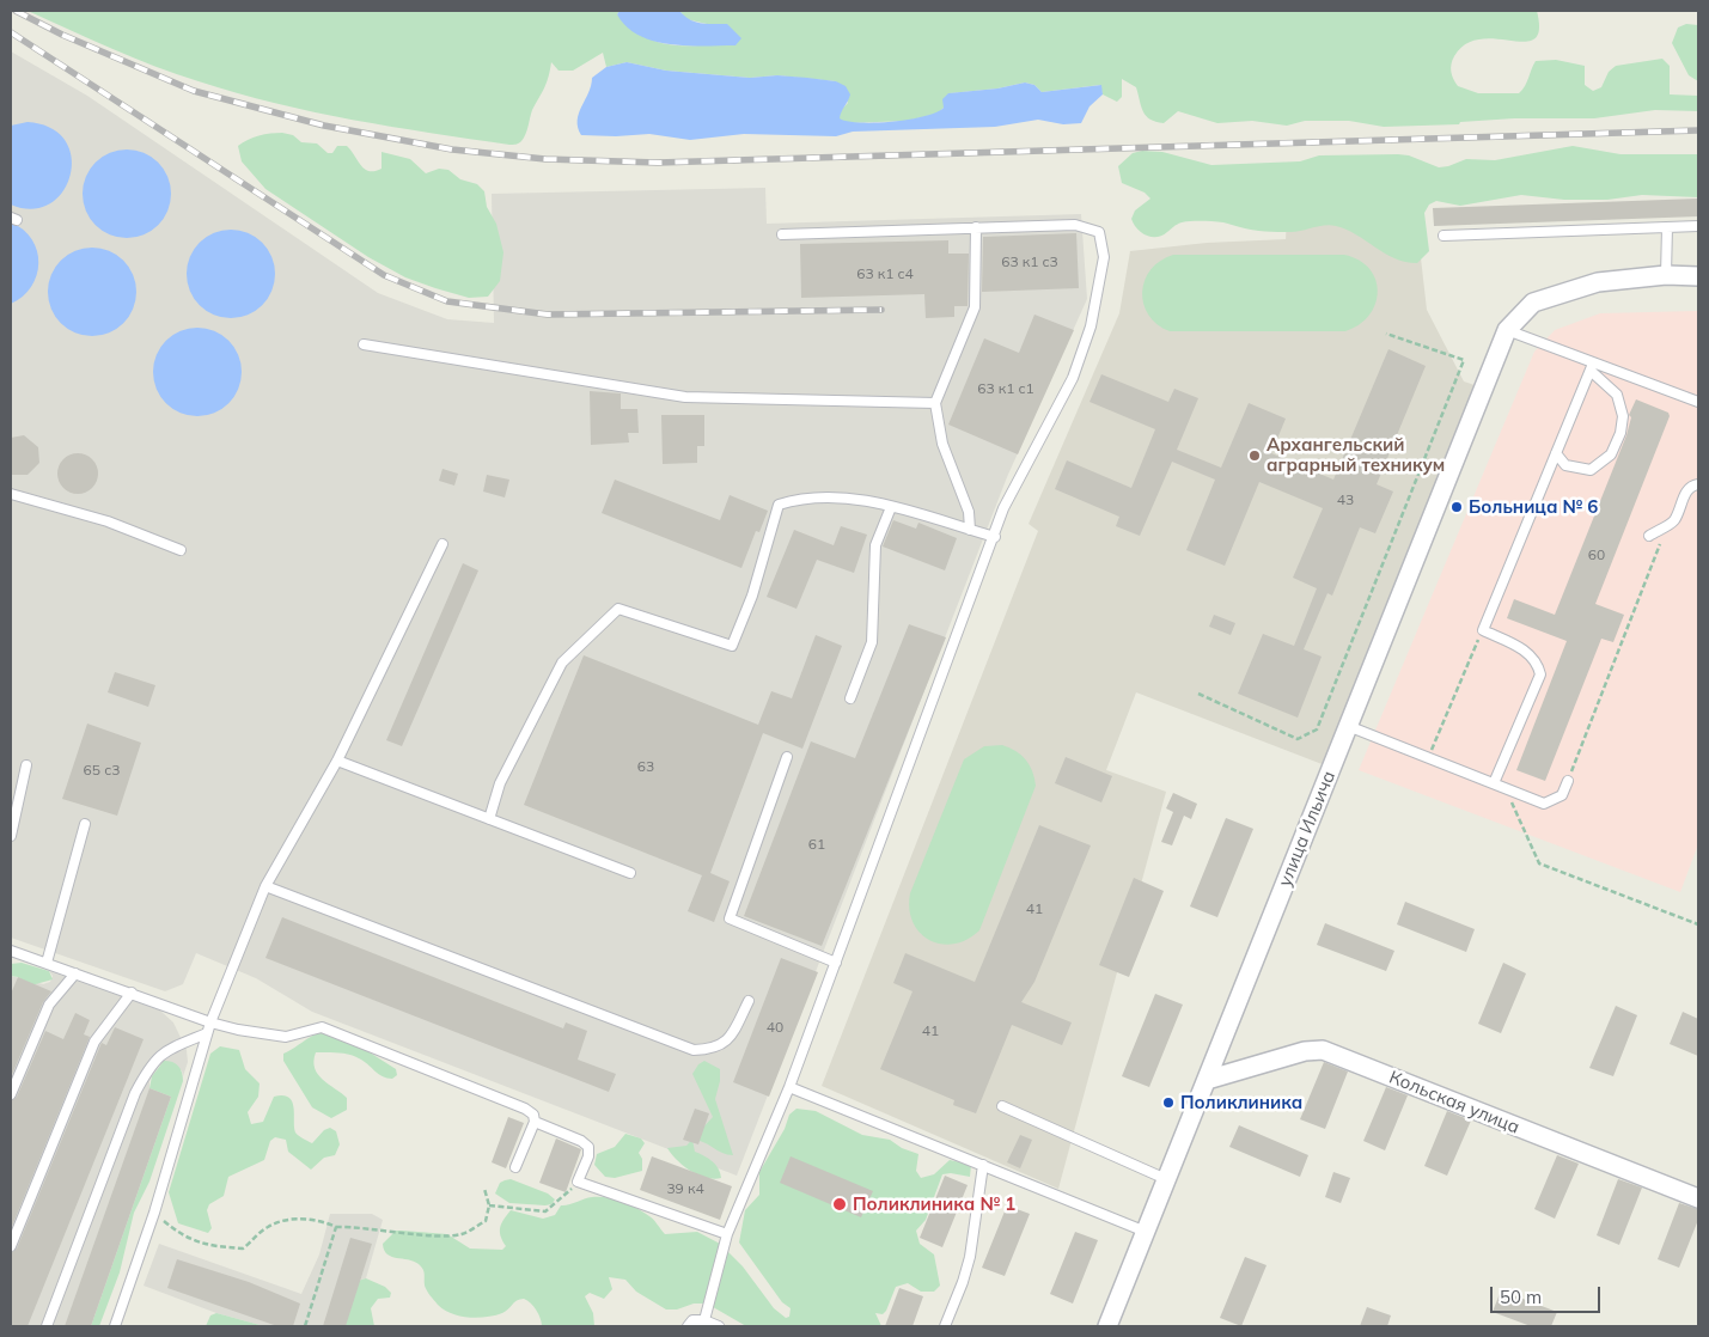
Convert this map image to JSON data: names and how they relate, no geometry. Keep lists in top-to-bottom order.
{
  "streets": {
    "street": ["улица Ильича", "Кольская улица"]
  },
  "crossings": [
    ["улица Ильича", "Кольская улица"]
  ],
  "places": [
    "Архангельский аграрный техникум",
    "Больница № 6",
    "Поликлиника",
    "Поликлиника № 1"
  ],
  "house_numbers": [
    "63 к1 с3",
    "63 к1 с4",
    "63 к1 с1",
    "43",
    "60",
    "63",
    "65 с3",
    "61",
    "41",
    "40",
    "41",
    "39 к4"
  ],
  "scale_bar": "50 m"
}
